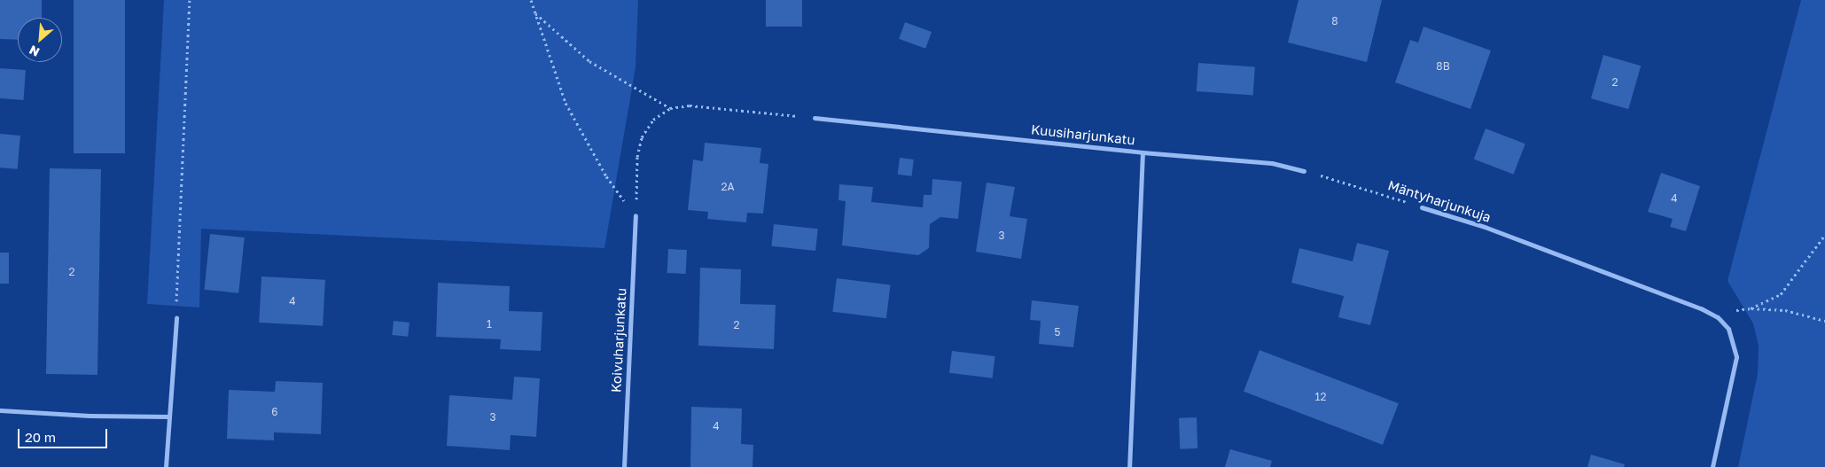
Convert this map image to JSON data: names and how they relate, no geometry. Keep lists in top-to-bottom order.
{
  "streets": {
    "street": ["Kuusiharjunkatu", "Mäntyharjunkuja", "Koivuharjunkatu"]
  },
  "house_numbers": [
    "8",
    "8B",
    "2",
    "2A",
    "4",
    "3",
    "2",
    "4",
    "1",
    "2",
    "5",
    "12",
    "6",
    "3",
    "4"
  ],
  "scale_bar": "20 m",
  "north": "bottom left"
}
